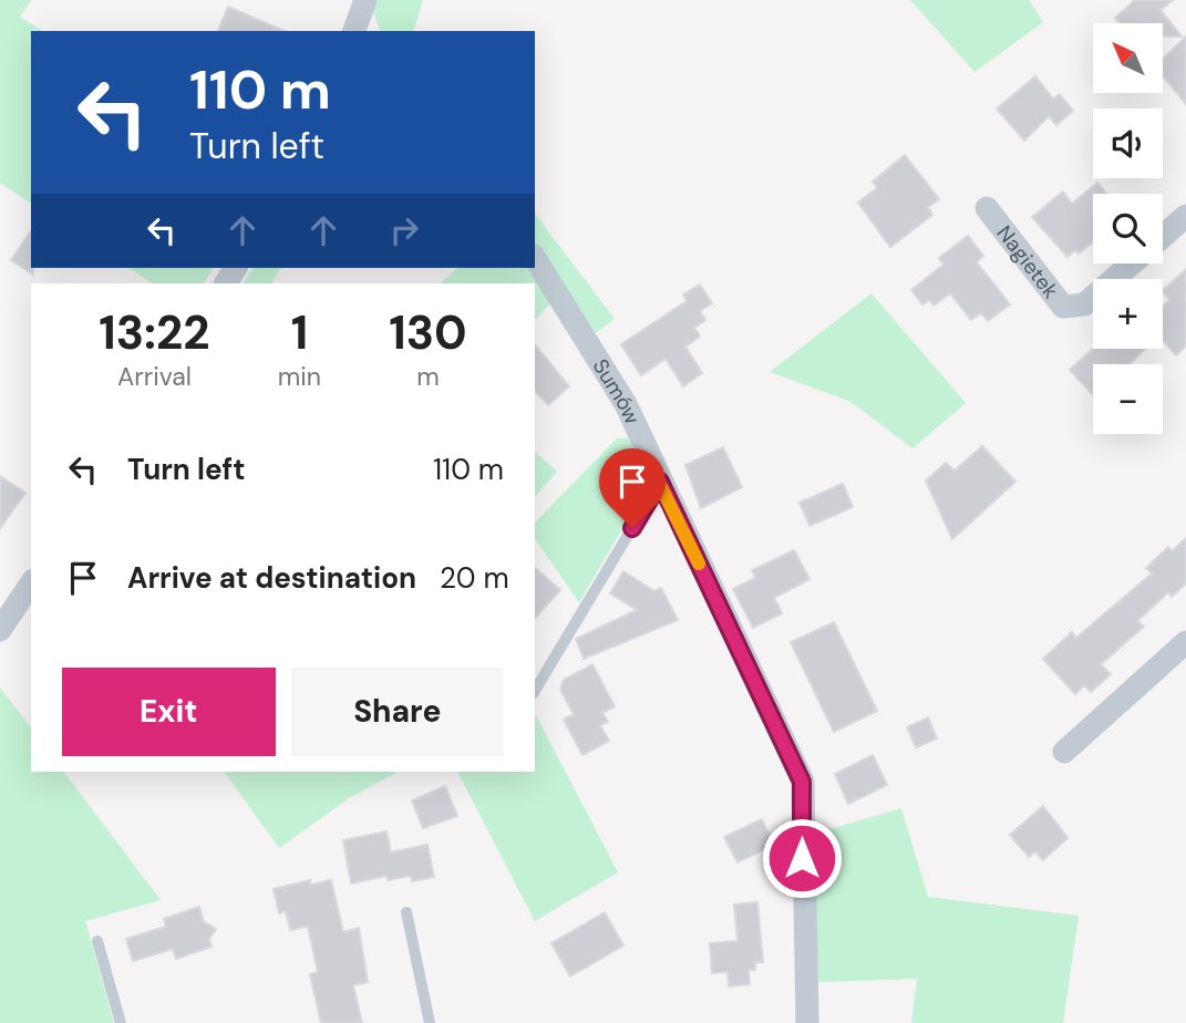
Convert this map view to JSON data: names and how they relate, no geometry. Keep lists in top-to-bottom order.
{
  "streets": {
    "street": ["Nagietek", "Sumów"]
  },
  "north": "top left",
  "page": {
    "map_buttons": ["+", "−"],
    "turn": ["110 m", "Turn left"],
    "eta": [
      "13:22",
      "Arrival",
      "1",
      "min",
      "130",
      "m"
    ],
    "list": [
      {
        "name": "Turn left",
        "value": "110 m"
      },
      {
        "name": "Arrive at destination",
        "value": "20 m"
      }
    ],
    "buttons": ["Exit", "Share"]
  }
}
